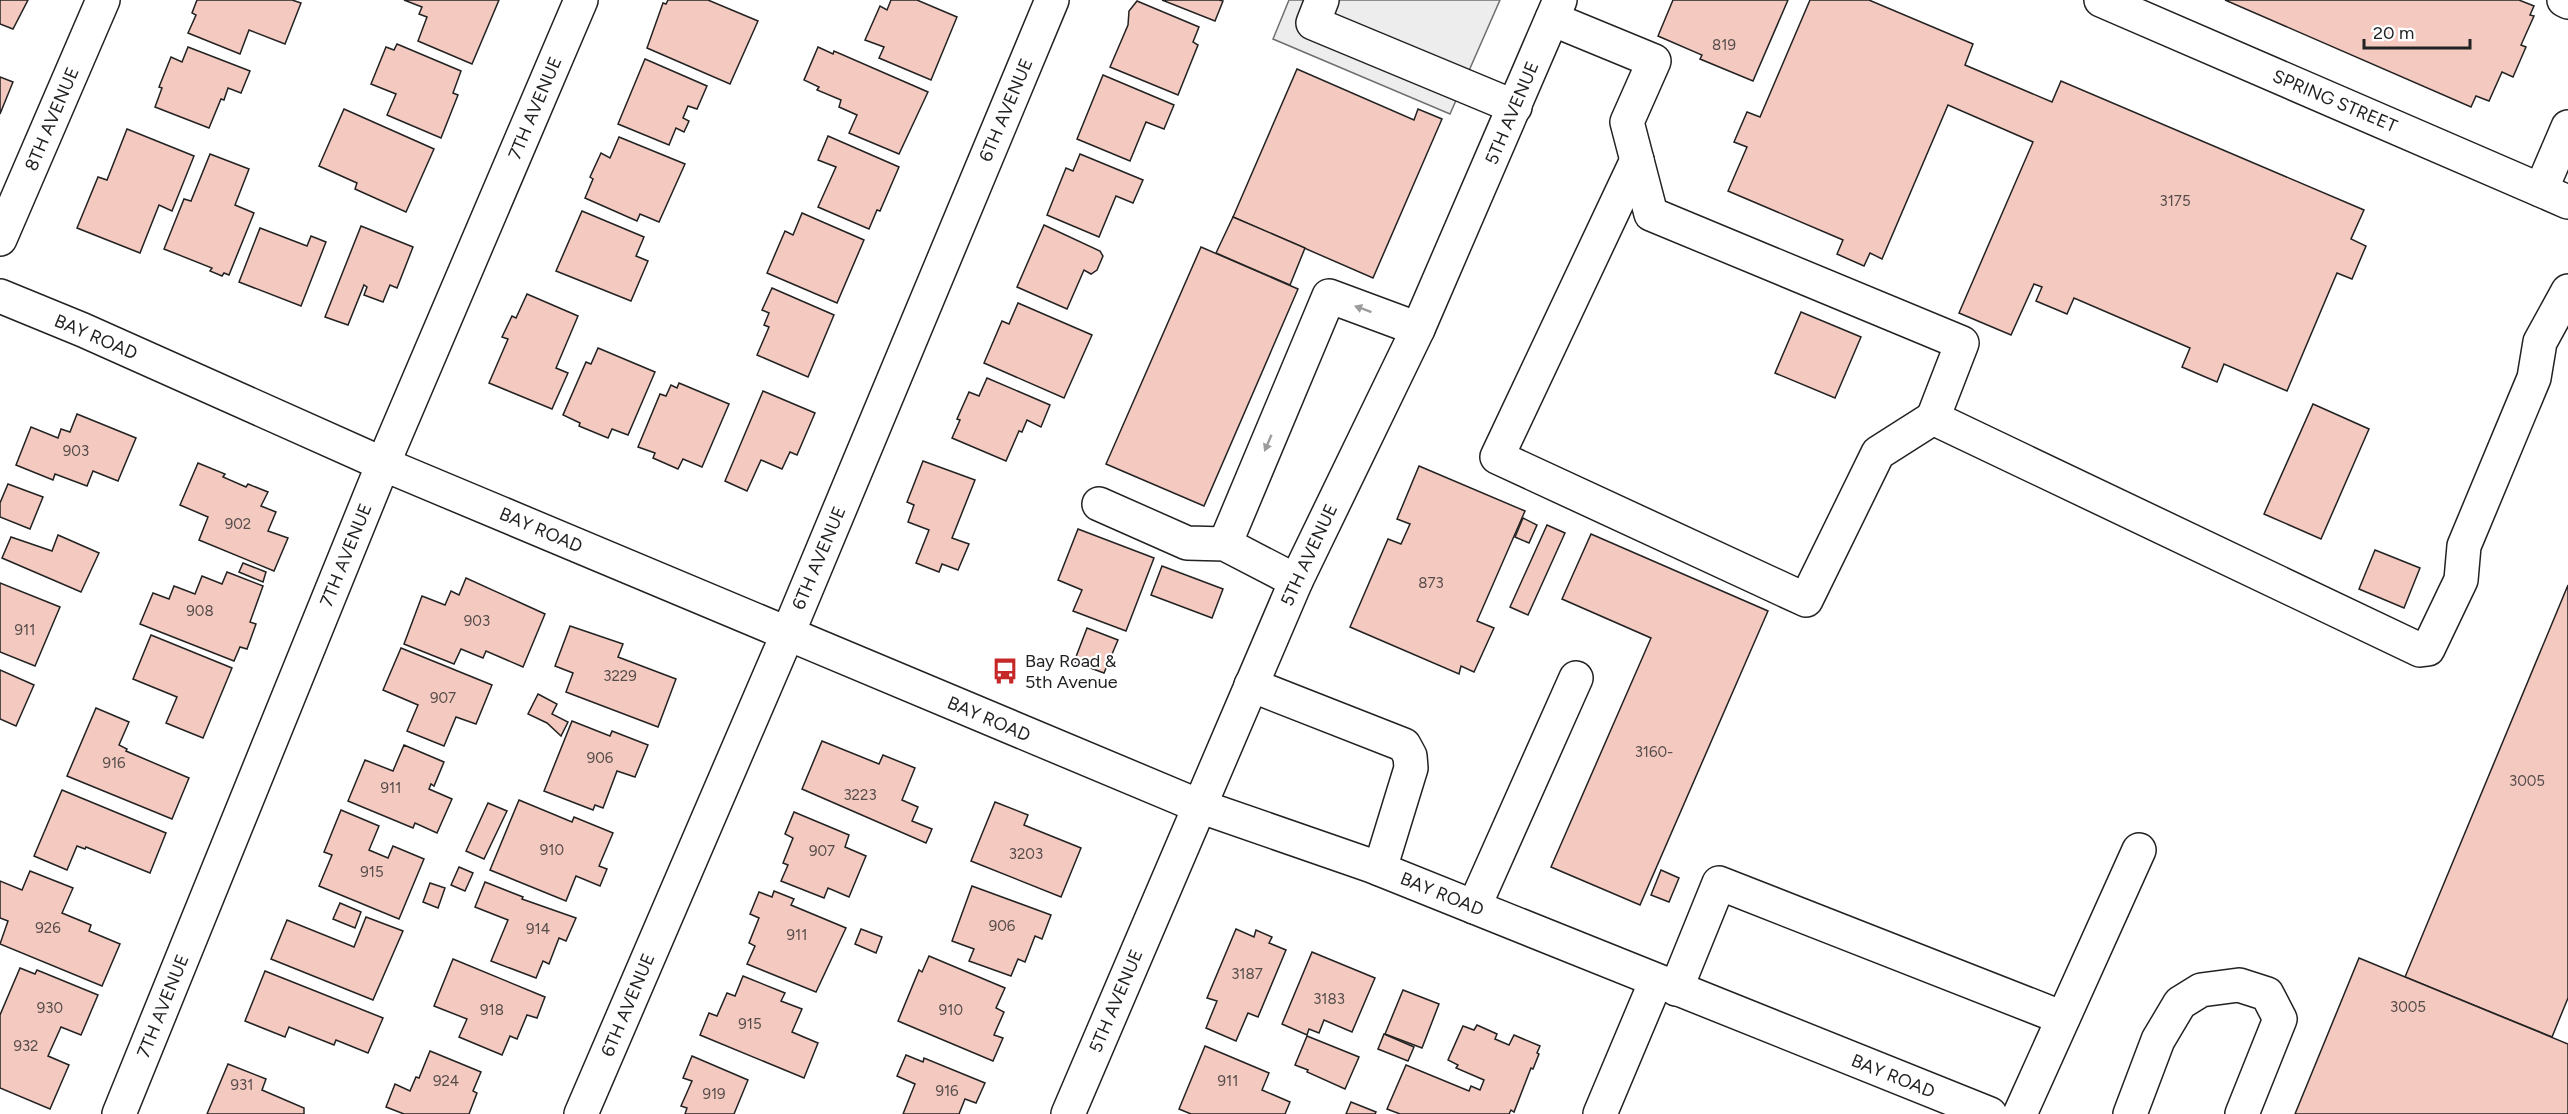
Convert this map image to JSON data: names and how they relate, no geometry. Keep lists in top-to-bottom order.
{
  "streets": {
    "street": [
      "SPRING STREET",
      "7TH AVENUE",
      "6TH AVENUE",
      "5TH AVENUE",
      "8TH AVENUE",
      "BAY ROAD"
    ]
  },
  "crossings": [
    ["7TH AVENUE", "BAY ROAD"],
    ["6TH AVENUE", "BAY ROAD"],
    ["5TH AVENUE", "BAY ROAD"]
  ],
  "places": {
    "bus stop": ["Bay Road & 5th Avenue"]
  },
  "house_numbers": [
    "819",
    "3175",
    "903",
    "902",
    "873",
    "908",
    "903",
    "911",
    "3229",
    "907",
    "3160-",
    "906",
    "916",
    "3005",
    "911",
    "3223",
    "910",
    "907",
    "3203",
    "915",
    "906",
    "926",
    "914",
    "911",
    "3187",
    "3183",
    "3005",
    "930",
    "918",
    "910",
    "915",
    "932",
    "924",
    "911",
    "931",
    "916",
    "919"
  ],
  "scale_bar": "20 m"
}
